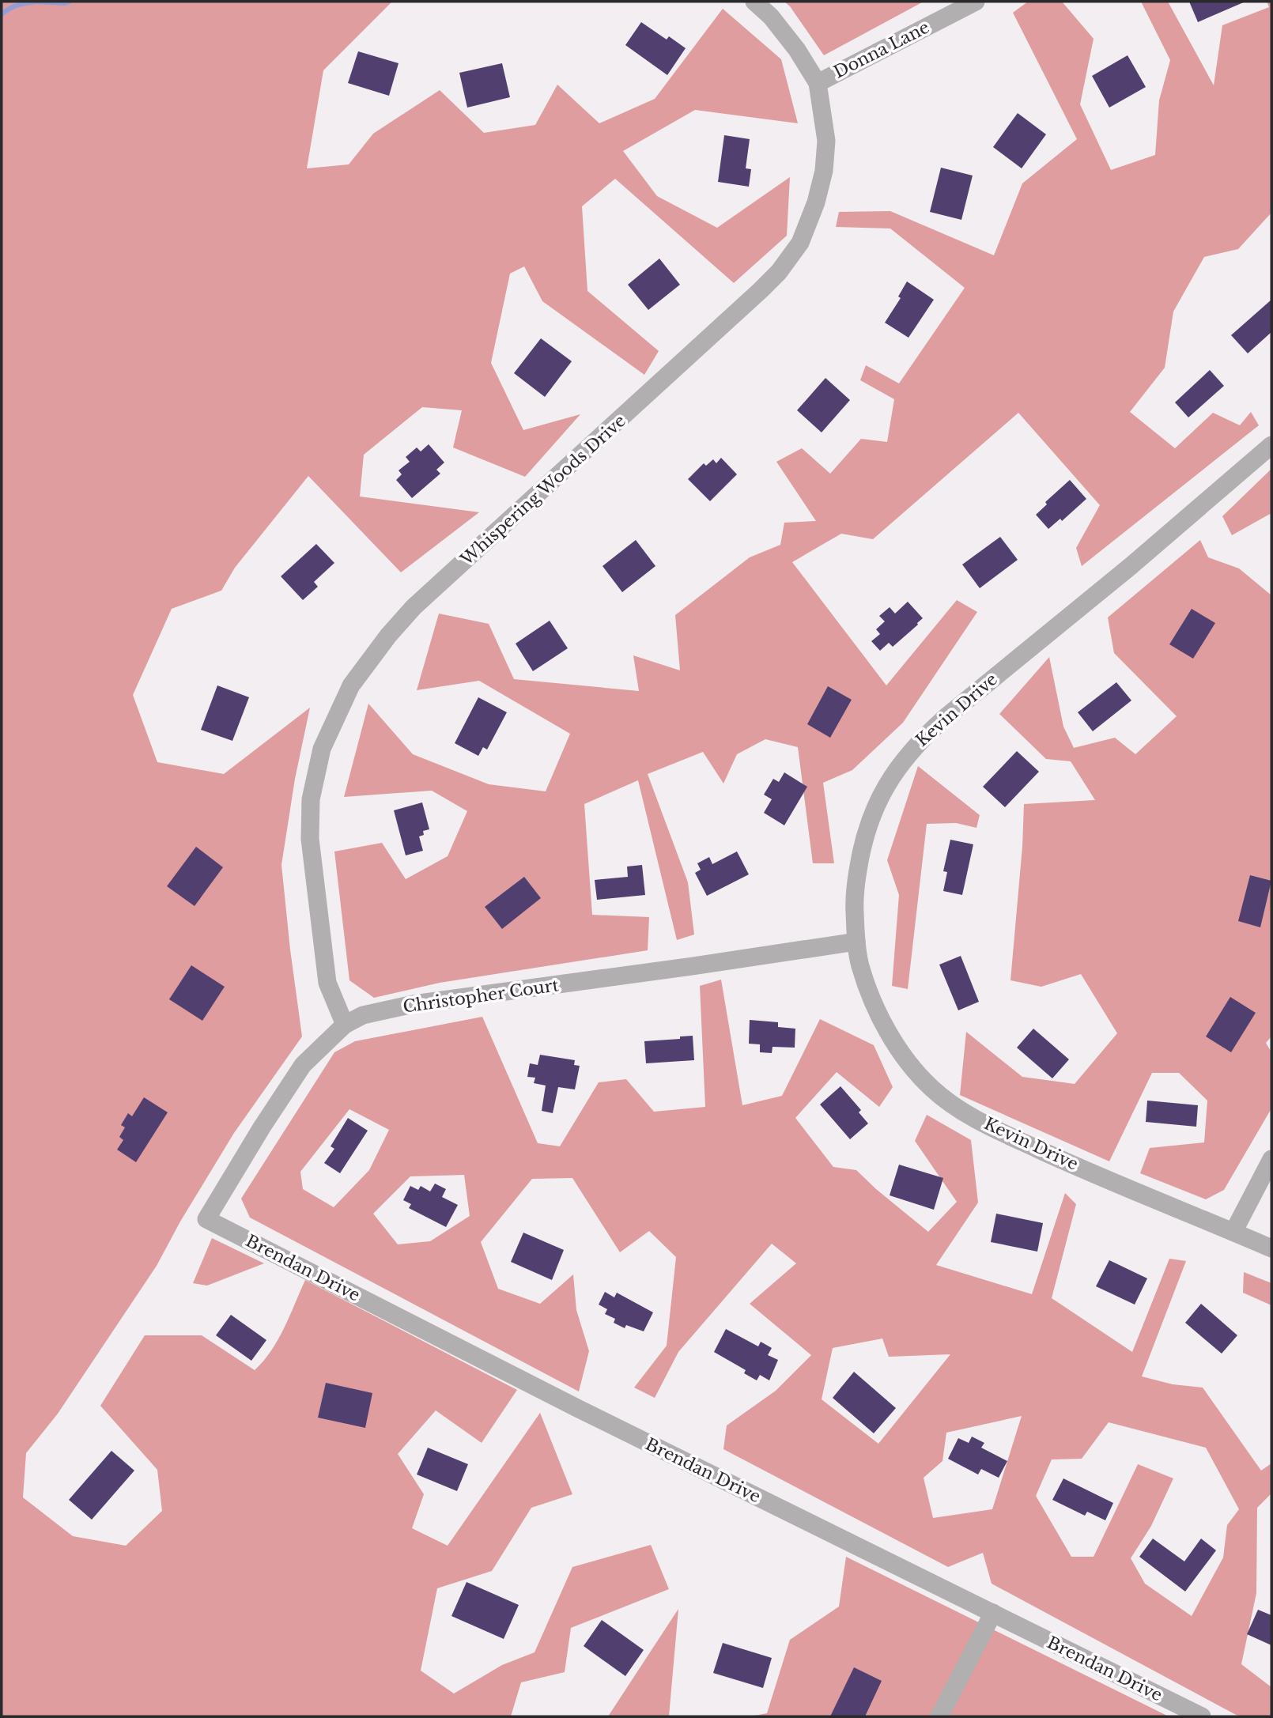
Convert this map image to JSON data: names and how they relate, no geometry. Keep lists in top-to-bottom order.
{
  "streets": {
    "street": [
      "Donna Lane",
      "Whispering Woods Drive",
      "Kevin Drive",
      "Christopher Court",
      "Brendan Drive"
    ]
  },
  "crossings": [
    ["Donna Lane", "Whispering Woods Drive"],
    ["Whispering Woods Drive", "Christopher Court"],
    ["Kevin Drive", "Christopher Court"],
    ["Christopher Court", "Brendan Drive"]
  ]
}
